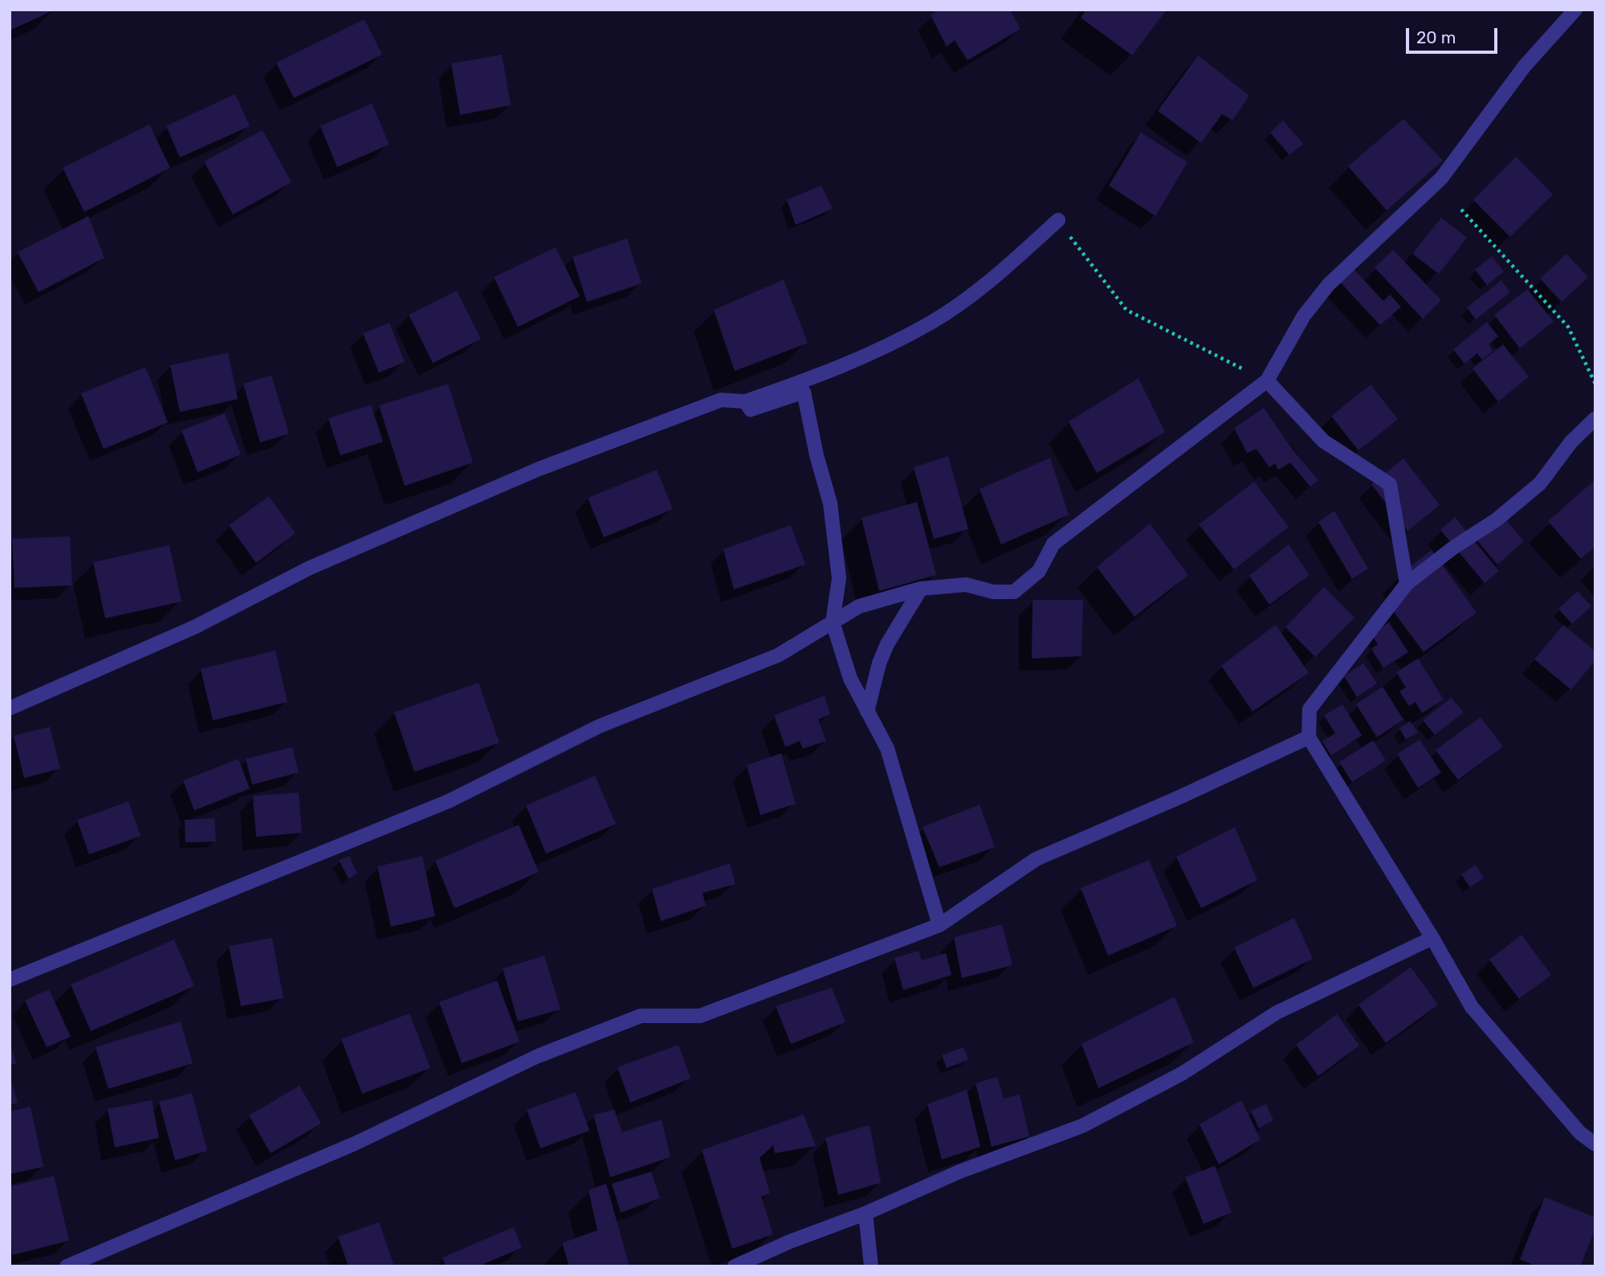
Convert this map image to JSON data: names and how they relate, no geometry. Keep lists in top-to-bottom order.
{
  "scale_bar": "20 m"
}
